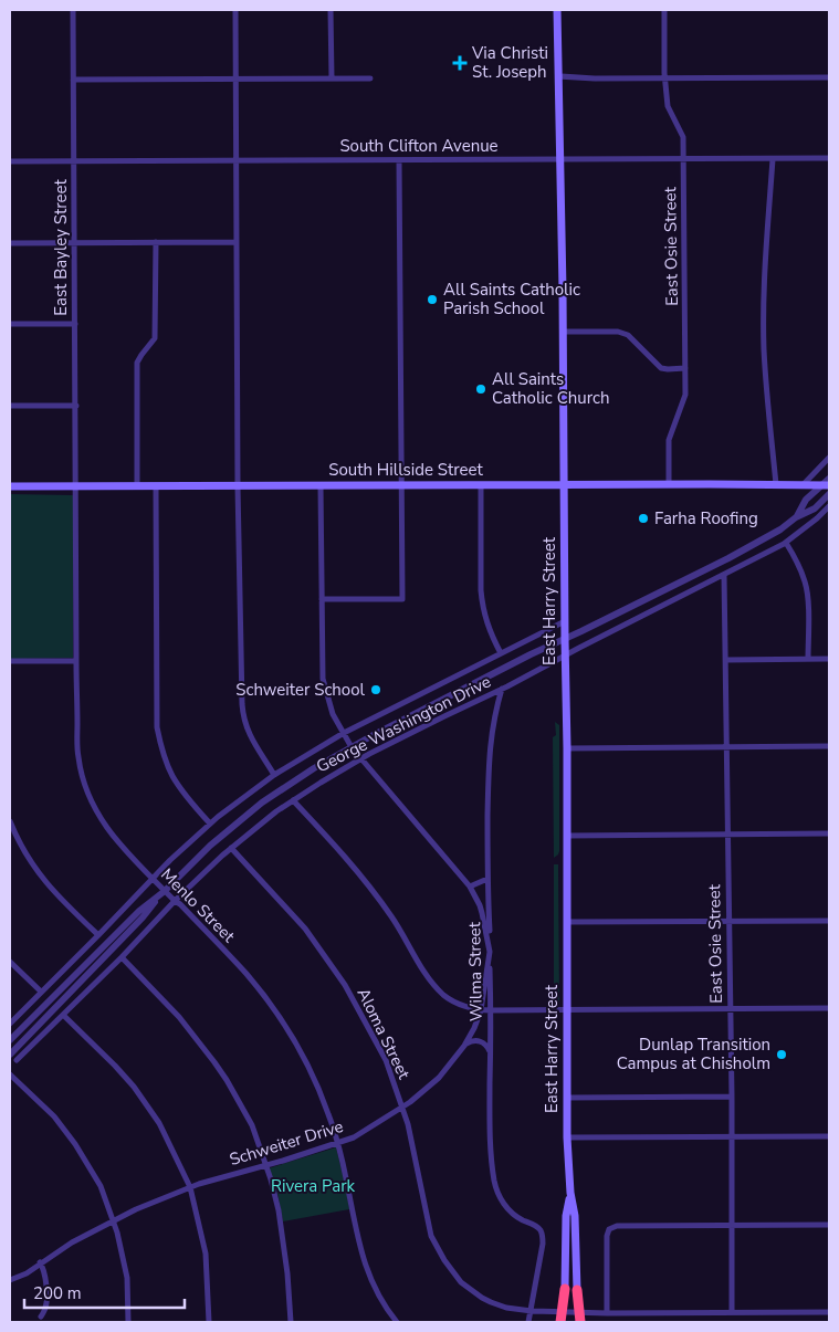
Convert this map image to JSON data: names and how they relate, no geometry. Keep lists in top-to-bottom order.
{
  "streets": {
    "main road": ["South Hillside Street", "East Harry Street"],
    "street": [
      "South Clifton Avenue",
      "East Osie Street",
      "East Bayley Street",
      "George Washington Drive",
      "Menlo Street",
      "Wilma Street",
      "Aloma Street",
      "Schweiter Drive"
    ]
  },
  "crossings": [
    ["South Clifton Avenue", "East Osie Street"],
    ["South Clifton Avenue", "East Bayley Street"],
    ["South Clifton Avenue", "East Harry Street"],
    ["East Osie Street", "South Hillside Street"],
    ["East Osie Street", "George Washington Drive"],
    ["East Osie Street", "Aloma Street"],
    ["East Bayley Street", "South Hillside Street"],
    ["East Bayley Street", "Menlo Street"],
    ["South Hillside Street", "East Harry Street"],
    ["South Hillside Street", "Menlo Street"],
    ["East Harry Street", "George Washington Drive"],
    ["George Washington Drive", "Menlo Street"],
    ["George Washington Drive", "Wilma Street"],
    ["George Washington Drive", "Aloma Street"],
    ["Menlo Street", "Schweiter Drive"],
    ["Wilma Street", "Aloma Street"],
    ["Wilma Street", "Schweiter Drive"],
    ["Aloma Street", "Schweiter Drive"]
  ],
  "parks": ["Rivera Park"],
  "places": {
    "health": ["Via Christi St. Joseph"],
    "other": [
      "All Saints Catholic Parish School",
      "All Saints Catholic Church",
      "Farha Roofing",
      "Schweiter School",
      "Dunlap Transition Campus at Chisholm"
    ]
  },
  "scale_bar": "200 m"
}
